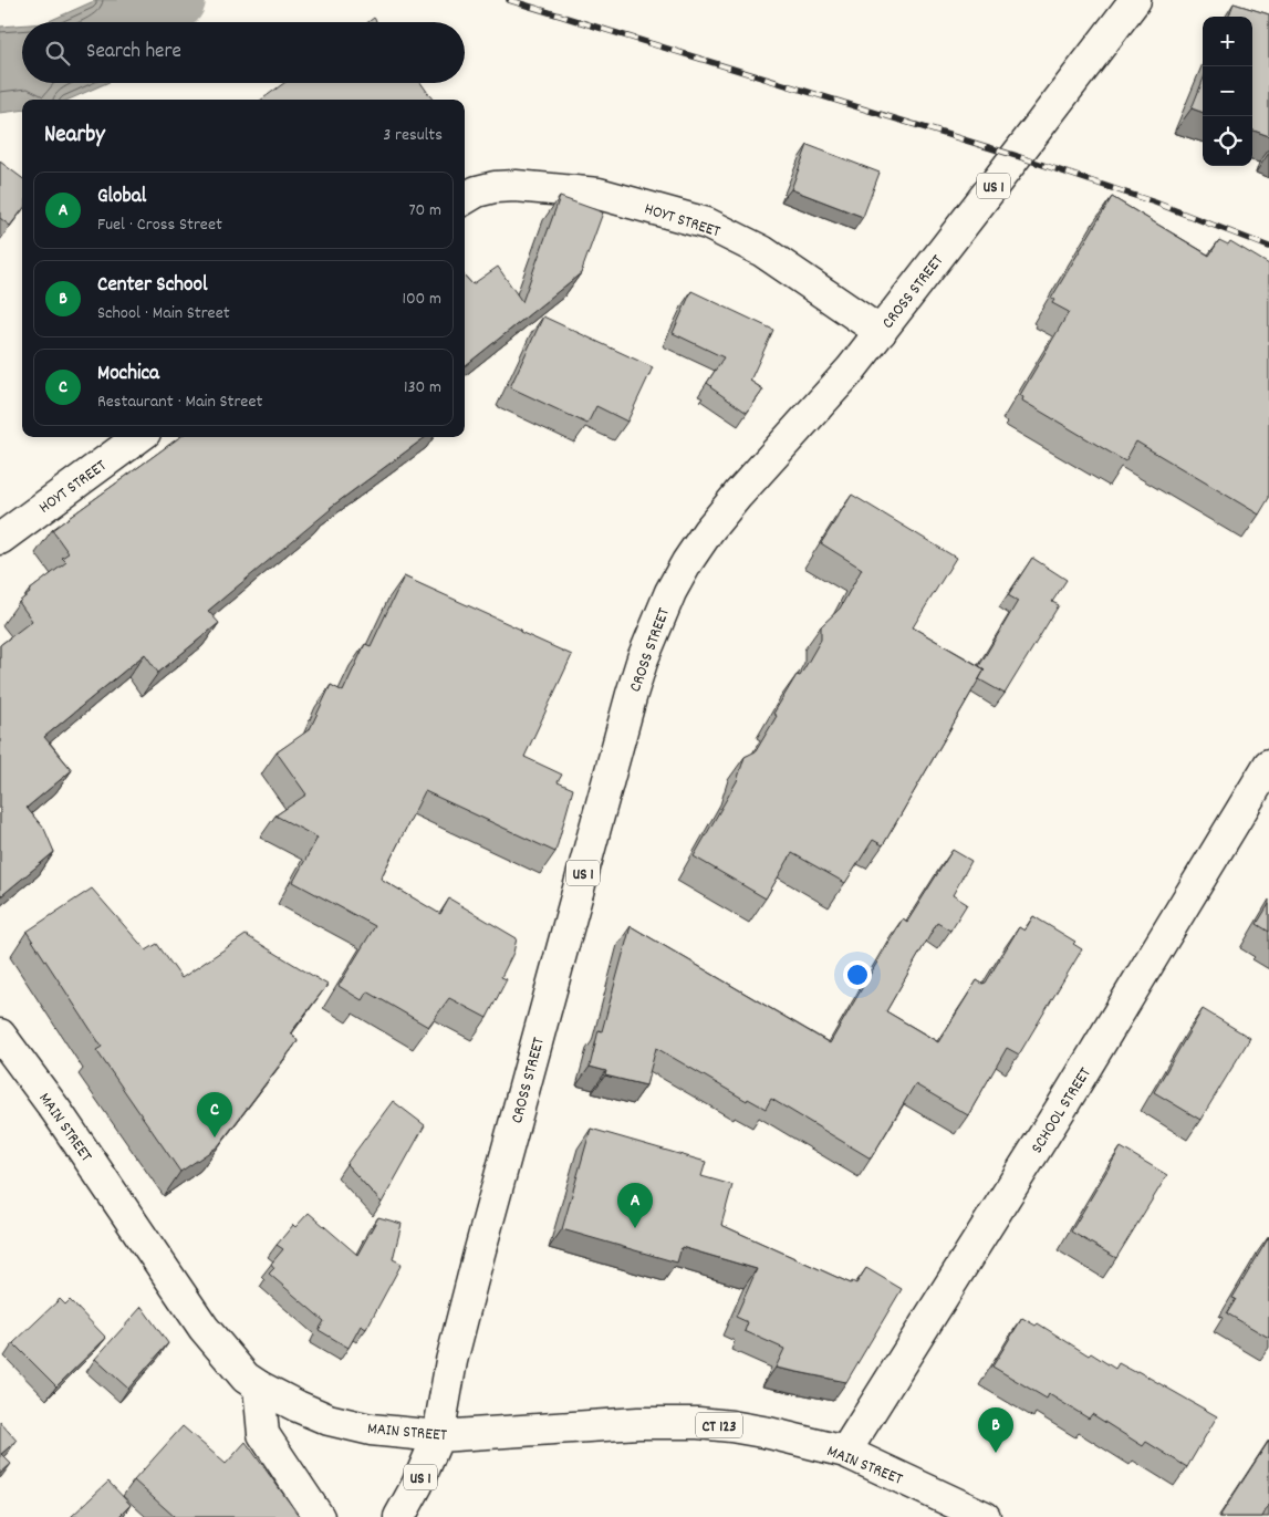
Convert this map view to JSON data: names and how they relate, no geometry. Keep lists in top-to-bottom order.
{
  "streets": {
    "main road": [
      "US 1",
      "HOYT STREET",
      "CROSS STREET",
      "SCHOOL STREET",
      "MAIN STREET",
      "CT 123"
    ]
  },
  "crossings": [
    ["US 1", "CROSS STREET"],
    ["US 1", "MAIN STREET"],
    ["HOYT STREET", "CROSS STREET"],
    ["CROSS STREET", "MAIN STREET"],
    ["SCHOOL STREET", "MAIN STREET"]
  ],
  "page": {
    "map_buttons": ["+", "−"],
    "search": "Search here",
    "heading": ["Nearby", "3 results"],
    "list": [
      {
        "mark": "A",
        "name": "Global",
        "note": "Fuel · Cross Street",
        "value": "70 m"
      },
      {
        "mark": "B",
        "name": "Center School",
        "note": "School · Main Street",
        "value": "100 m"
      },
      {
        "mark": "C",
        "name": "Mochica",
        "note": "Restaurant · Main Street",
        "value": "130 m"
      }
    ],
    "pins": ["C", "A", "B"]
  }
}
